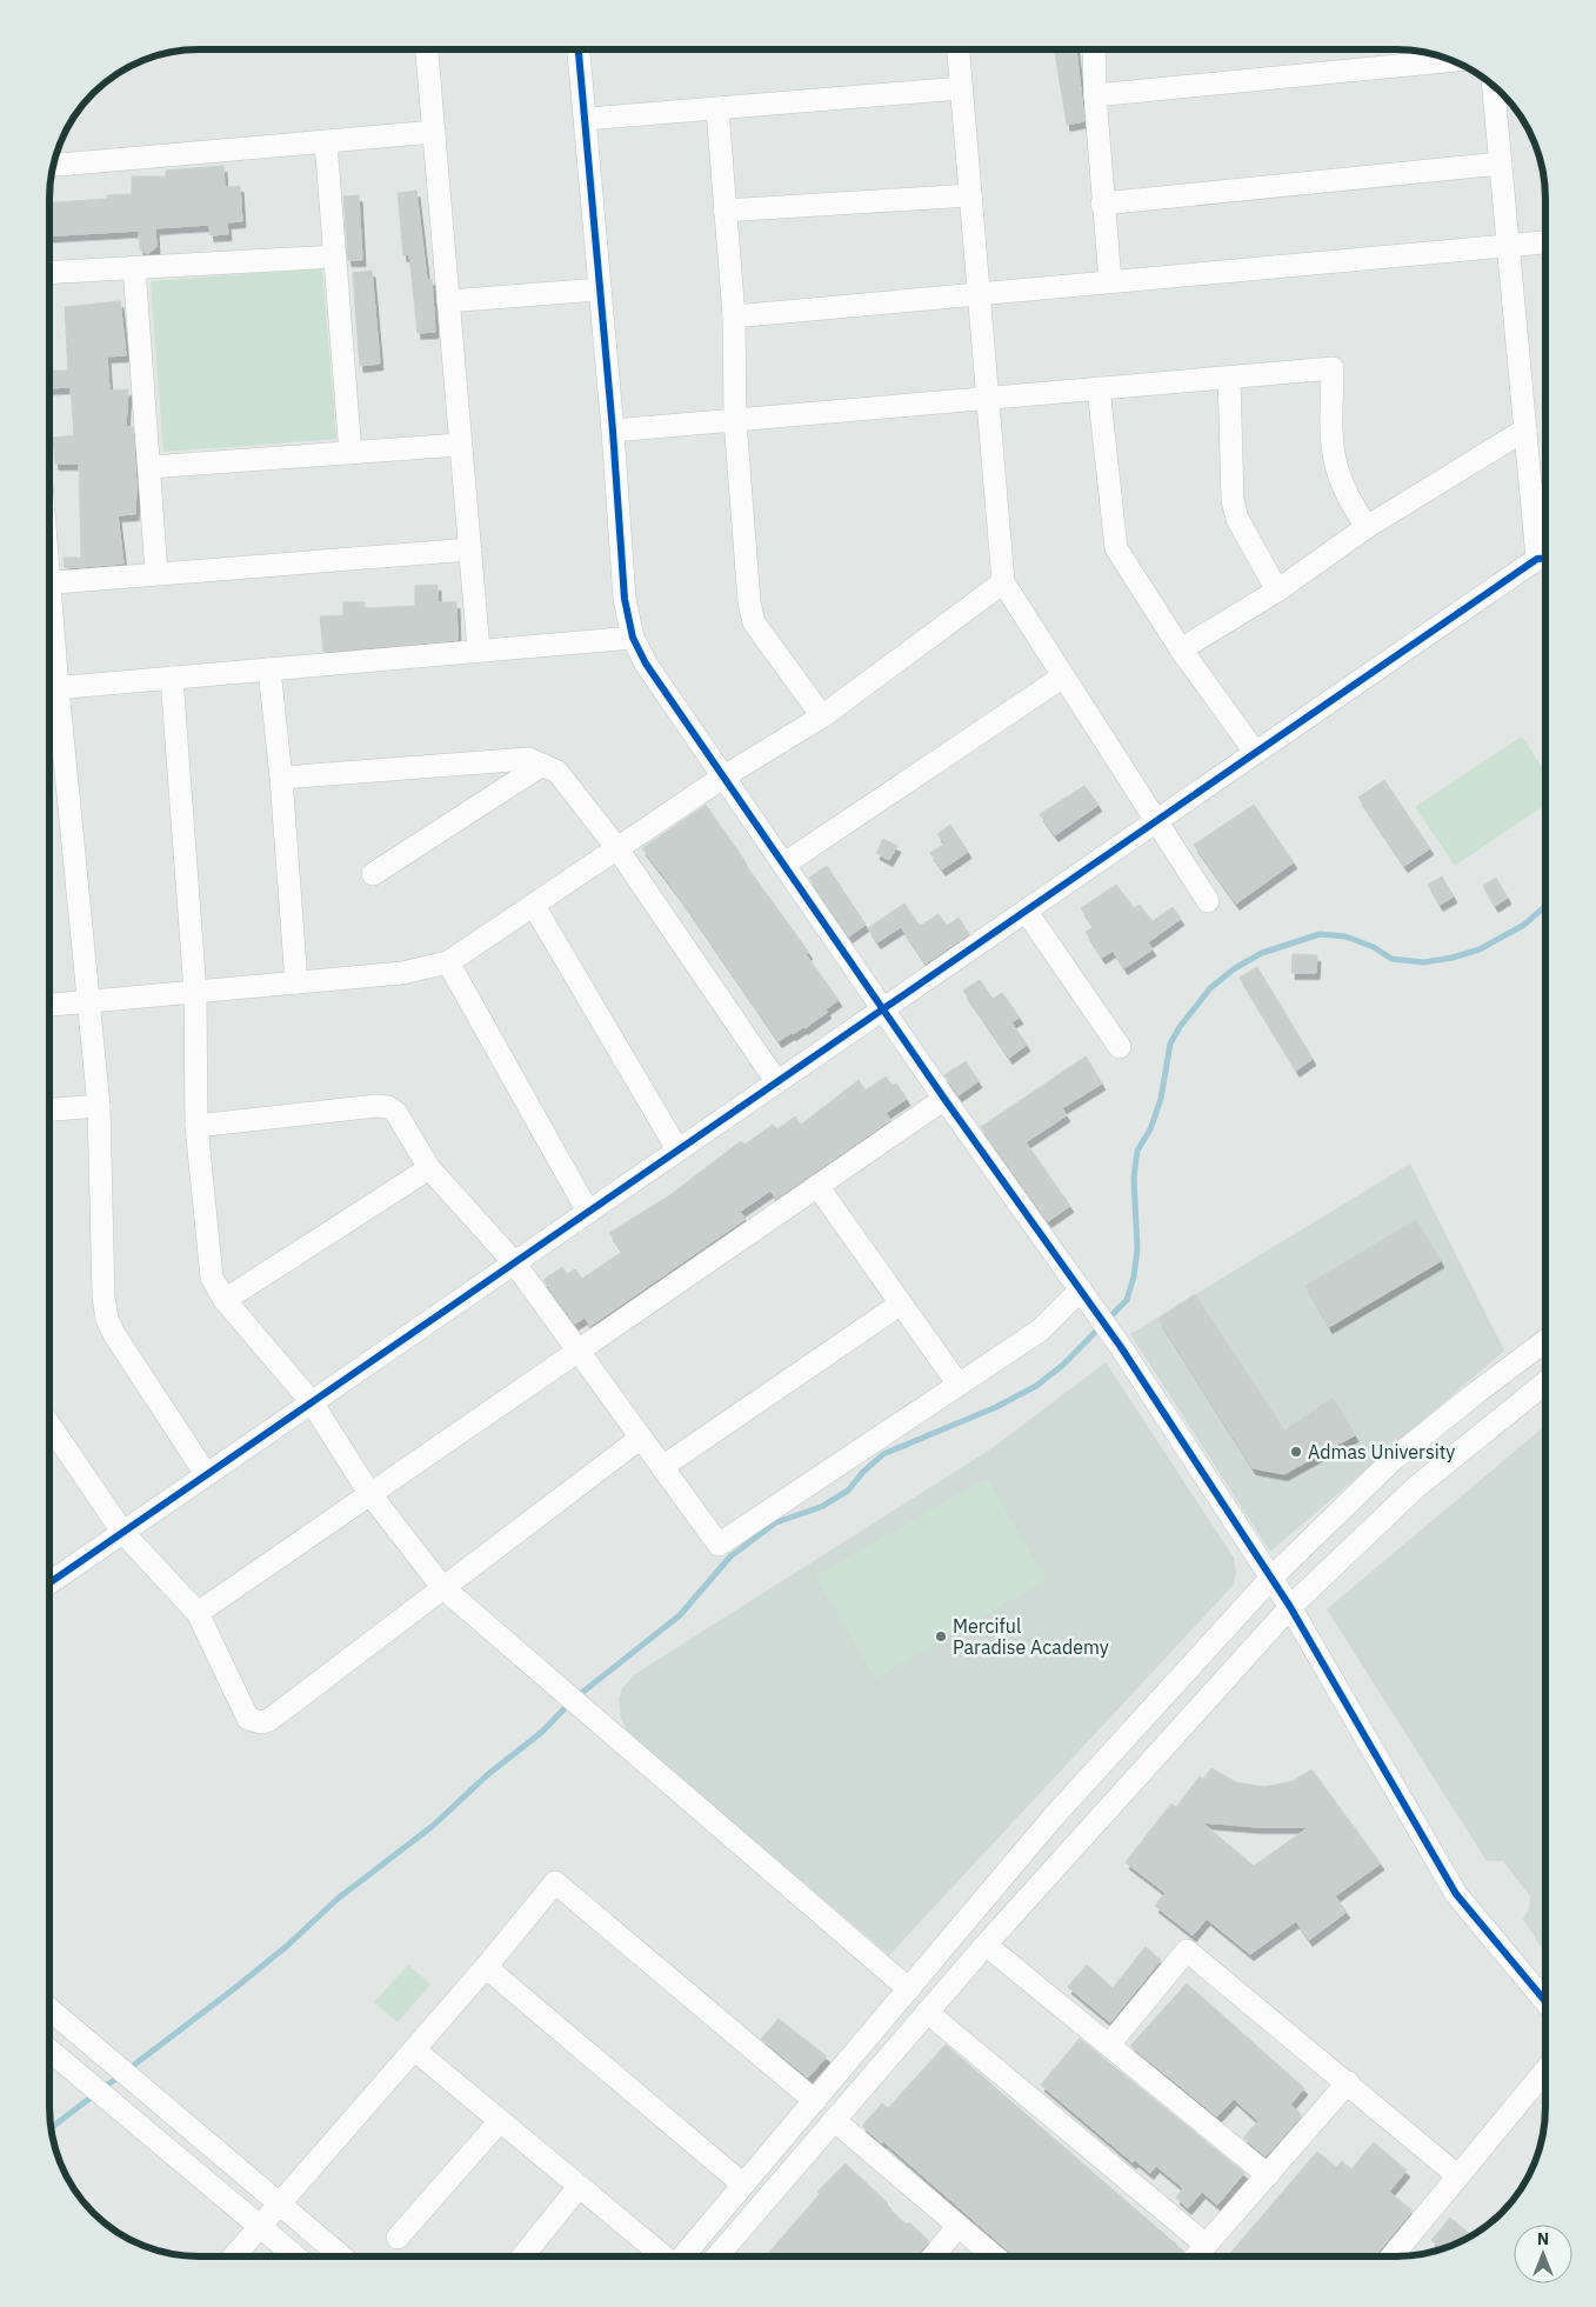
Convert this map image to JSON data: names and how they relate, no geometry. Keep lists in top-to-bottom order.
{
  "places": ["Admas University", "Merciful Paradise Academy"],
  "north": "top"
}
